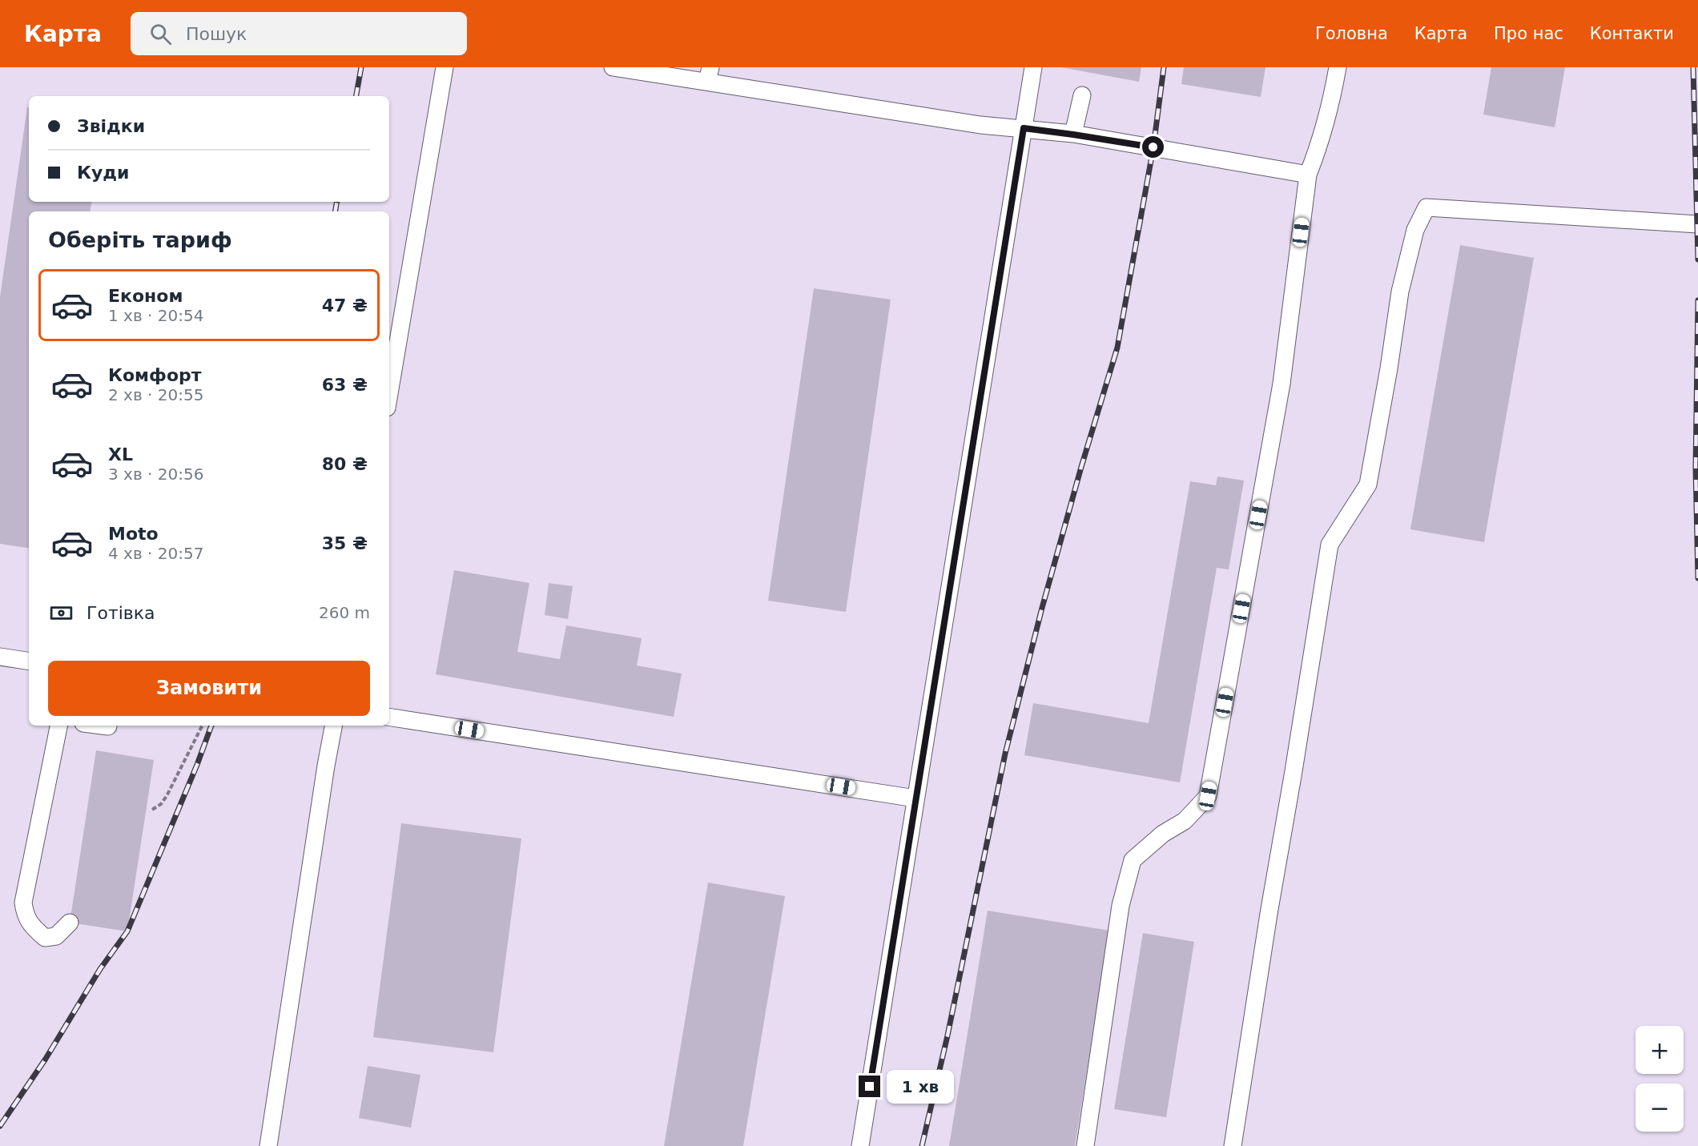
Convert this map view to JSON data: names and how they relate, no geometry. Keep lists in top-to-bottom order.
{
  "page": {
    "header": "Карта",
    "search": "Пошук",
    "nav": [
      "Головна",
      "Карта",
      "Про нас",
      "Контакти"
    ],
    "banner": ["Звідки", "Куди"],
    "heading": "Оберіть тариф",
    "list": [
      {
        "name": "Економ",
        "note": "1 хв · 20:54",
        "value": "47 ₴"
      },
      {
        "name": "Комфорт",
        "note": "2 хв · 20:55",
        "value": "63 ₴"
      },
      {
        "name": "XL",
        "note": "3 хв · 20:56",
        "value": "80 ₴"
      },
      {
        "name": "Moto",
        "note": "4 хв · 20:57",
        "value": "35 ₴"
      }
    ],
    "pay": ["Готівка", "260 m"],
    "buttons": "Замовити",
    "map_buttons": ["+", "−"],
    "bubble": "1 хв"
  }
}
